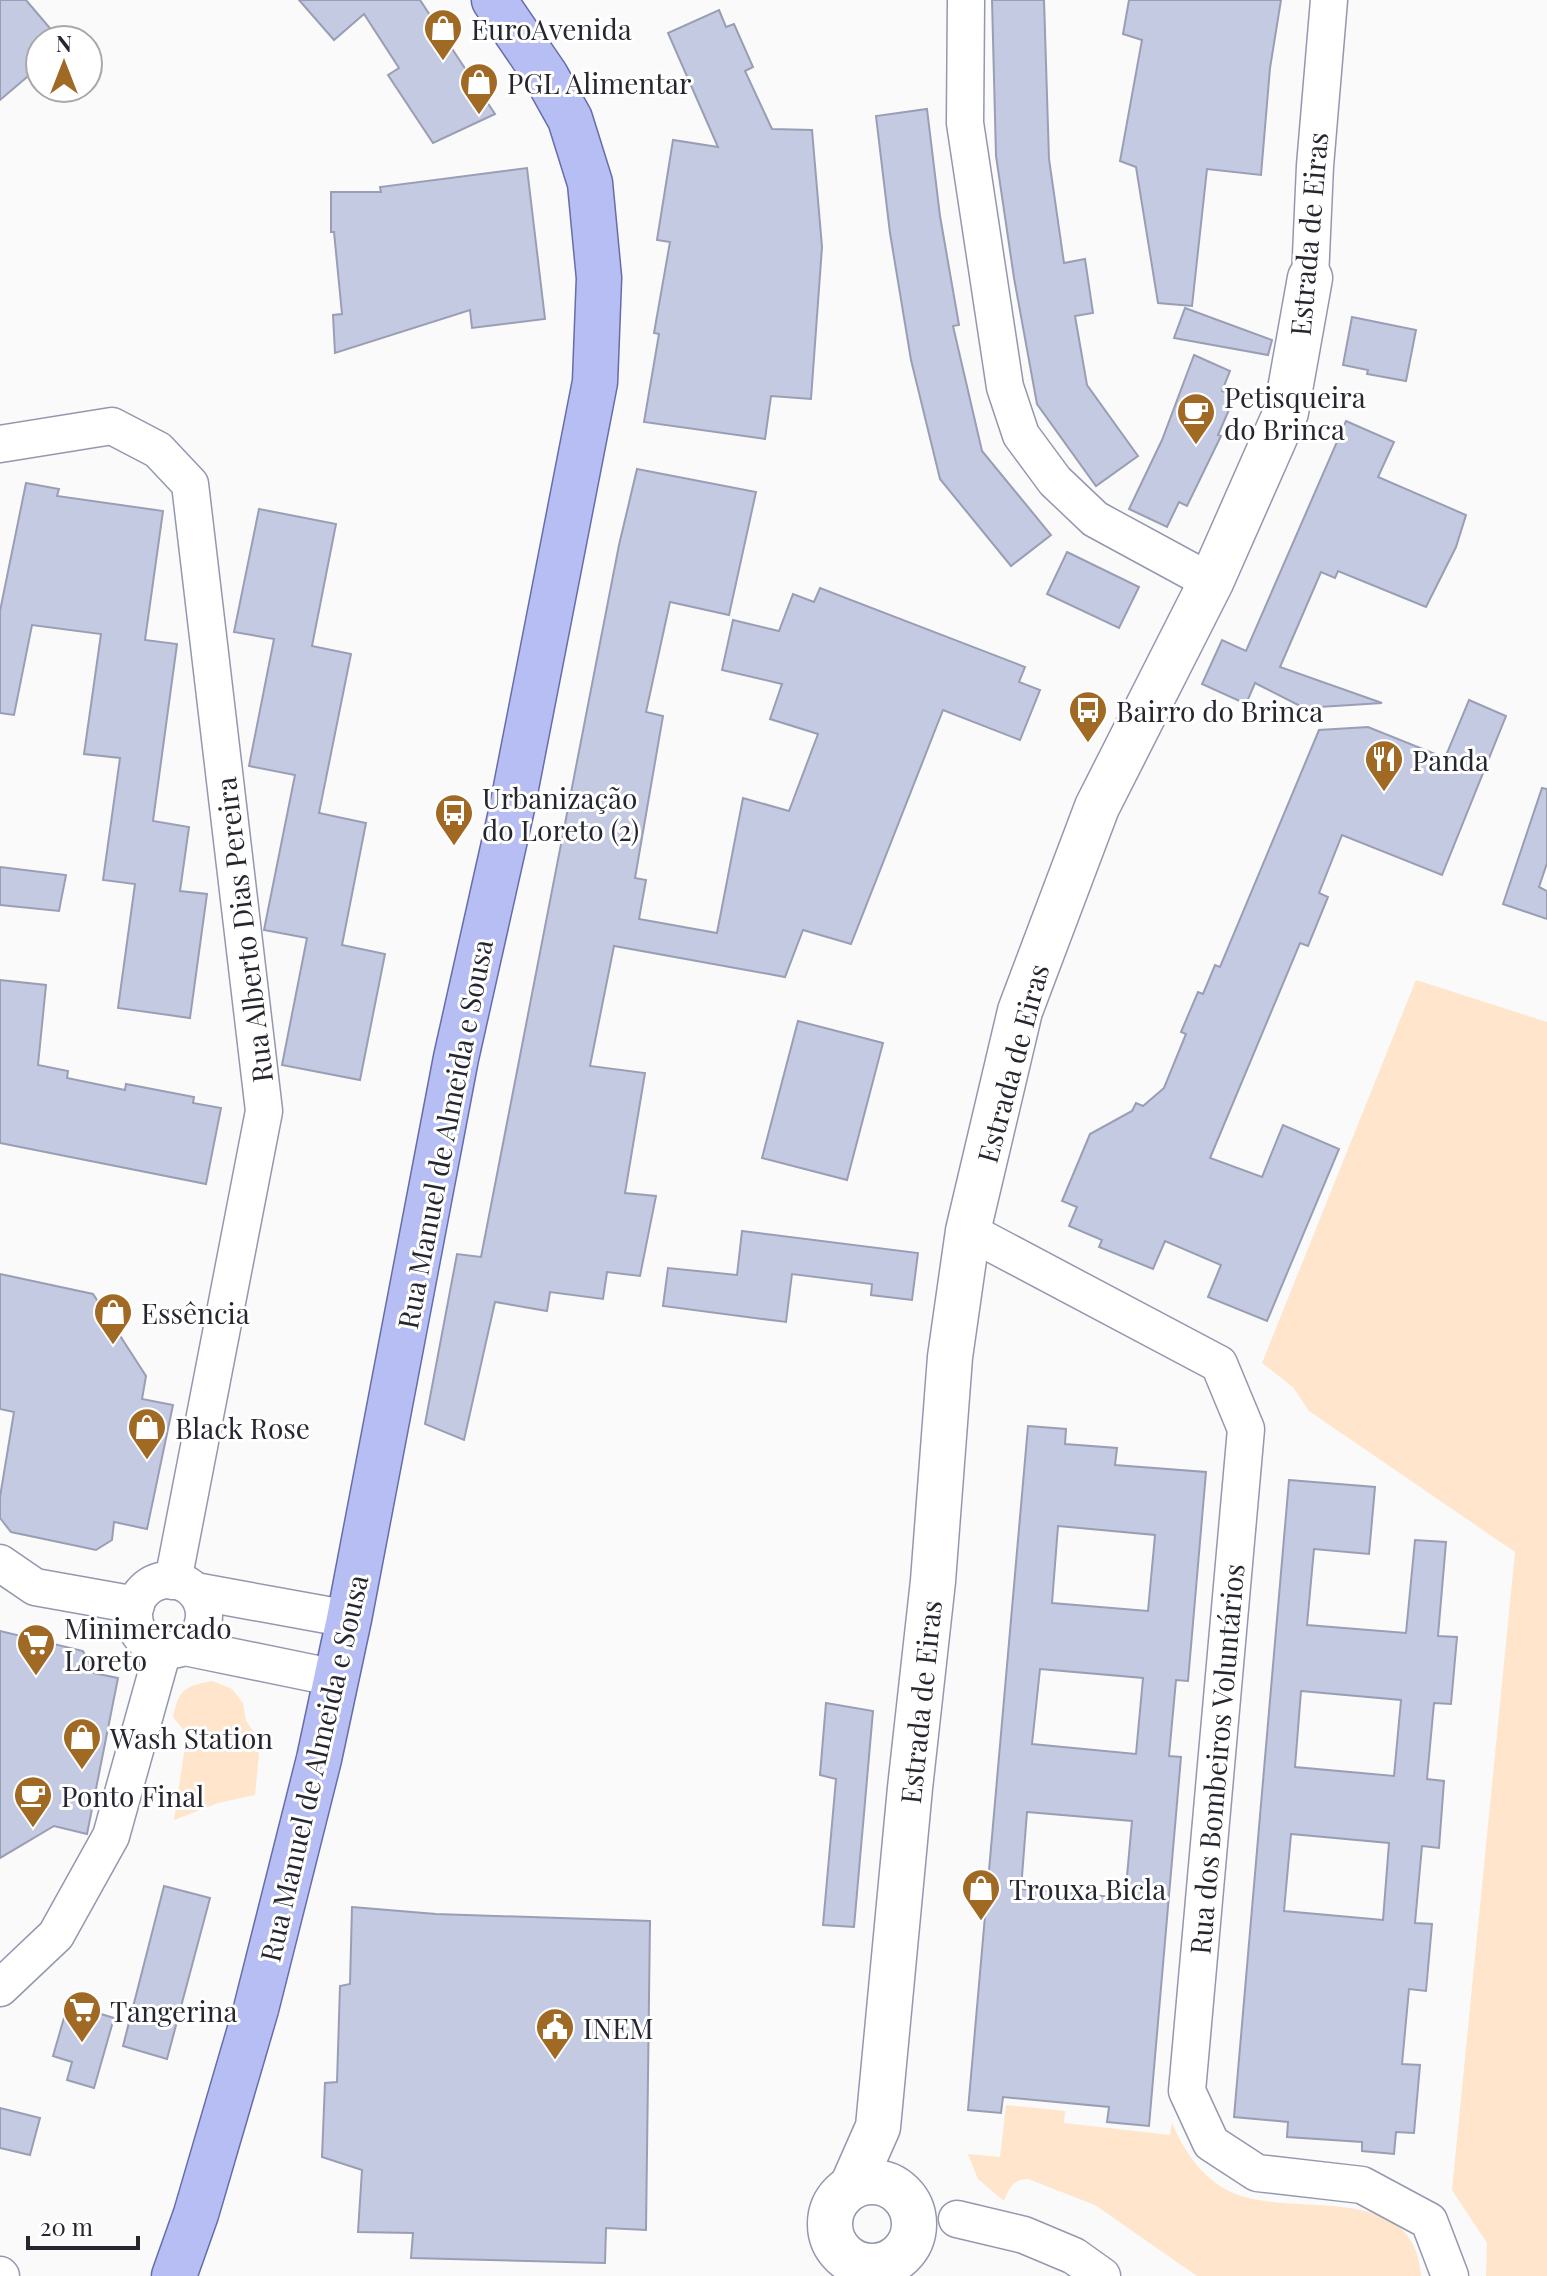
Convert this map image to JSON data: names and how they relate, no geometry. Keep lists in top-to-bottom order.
{
  "streets": {
    "main road": ["Rua Manuel de Almeida e Sousa"],
    "street": ["Estrada de Eiras", "Rua Alberto Dias Pereira", "Rua dos Bombeiros Voluntários"]
  },
  "crossings": [
    ["Estrada de Eiras", "Rua dos Bombeiros Voluntários"]
  ],
  "places": {
    "shop": [
      "EuroAvenida",
      "PGL Alimentar",
      "Essência",
      "Black Rose",
      "Wash Station",
      "Trouxa Bicla"
    ],
    "cafe": ["Petisqueira do Brinca", "Ponto Final"],
    "bus stop": ["Bairro do Brinca", "Urbanização do Loreto (2)"],
    "restaurant": ["Panda"],
    "supermarket": ["Minimercado Loreto", "Tangerina"],
    "public building": ["INEM"]
  },
  "scale_bar": "20 m",
  "north": "top"
}
